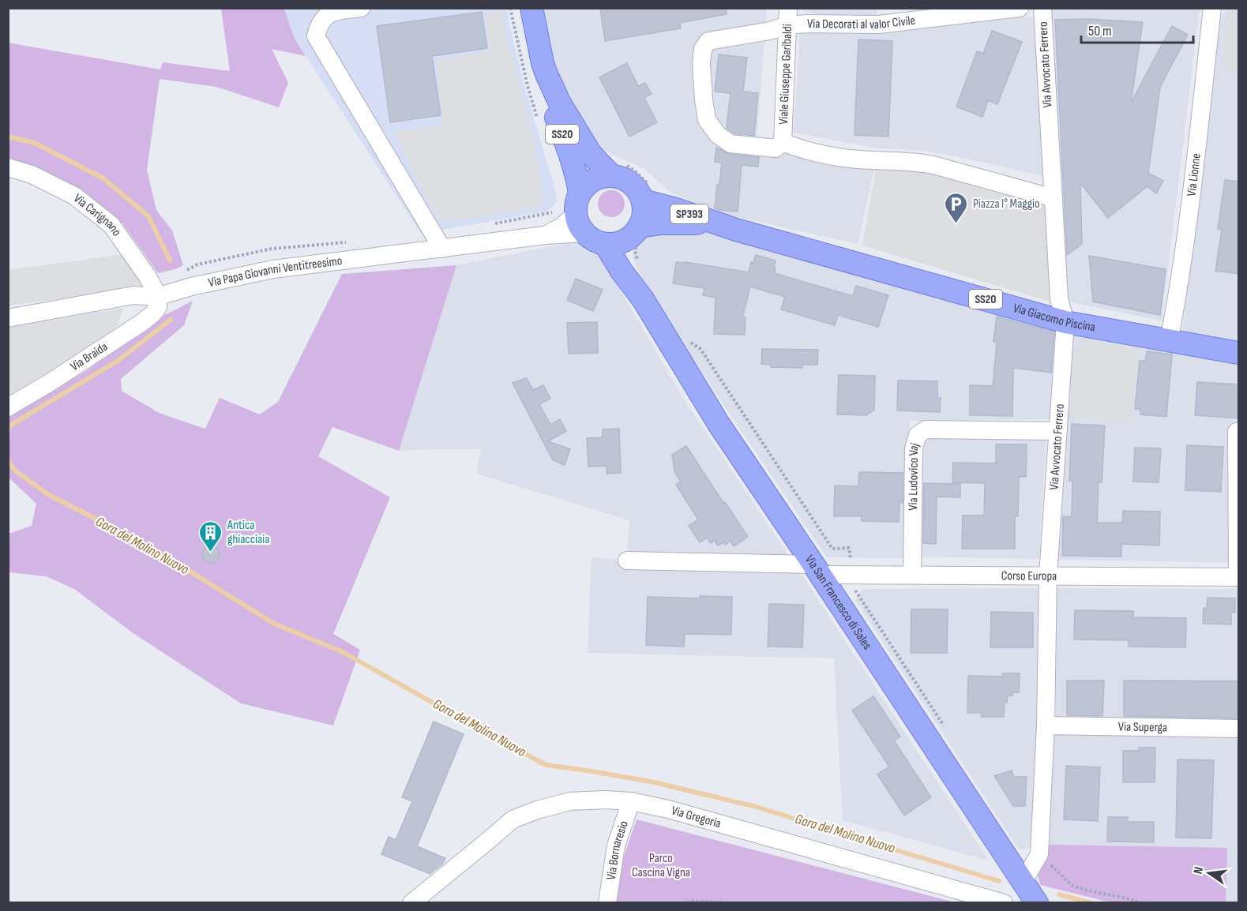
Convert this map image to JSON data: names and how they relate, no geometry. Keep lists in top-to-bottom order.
{
  "streets": {
    "main road": [
      "SS20",
      "SP393",
      "Via Giacomo Piscina",
      "Via San Francesco di Sales"
    ],
    "street": [
      "Via Decorati al valor Civile",
      "Via Avvocato Ferrero",
      "Viale Giuseppe Garibaldi",
      "Via Lionne",
      "Via Carignano",
      "Via Papa Giovanni Ventitreesimo",
      "Via Braida",
      "Via Ludovico Vaj",
      "Corso Europa",
      "Via Superga",
      "Via Gregoria",
      "Via Bornaresio"
    ]
  },
  "crossings": [
    ["Via Decorati al valor Civile", "Viale Giuseppe Garibaldi"],
    ["Via Avvocato Ferrero", "Via Giacomo Piscina"],
    ["Via Avvocato Ferrero", "Via Ludovico Vaj"],
    ["Via Avvocato Ferrero", "Corso Europa"],
    ["Via Avvocato Ferrero", "Via San Francesco di Sales"],
    ["Via Avvocato Ferrero", "Via Superga"],
    ["SS20", "Via Papa Giovanni Ventitreesimo"],
    ["SS20", "Via Giacomo Piscina"],
    ["Via Lionne", "Via Giacomo Piscina"],
    ["Via Carignano", "Via Papa Giovanni Ventitreesimo"],
    ["Via Carignano", "Via Braida"],
    ["Via Papa Giovanni Ventitreesimo", "Via Giacomo Piscina"],
    ["Via Papa Giovanni Ventitreesimo", "Via Braida"],
    ["Via Ludovico Vaj", "Corso Europa"],
    ["Corso Europa", "Via San Francesco di Sales"],
    ["Via Gregoria", "Via Bornaresio"]
  ],
  "water": ["Gora del Molino Nuovo"],
  "parks": ["Parco Cascina Vigna"],
  "places": {
    "parking": ["Piazza I° Maggio"],
    "building": ["Antica ghiacciaia"]
  },
  "scale_bar": "50 m",
  "north": "left"
}
